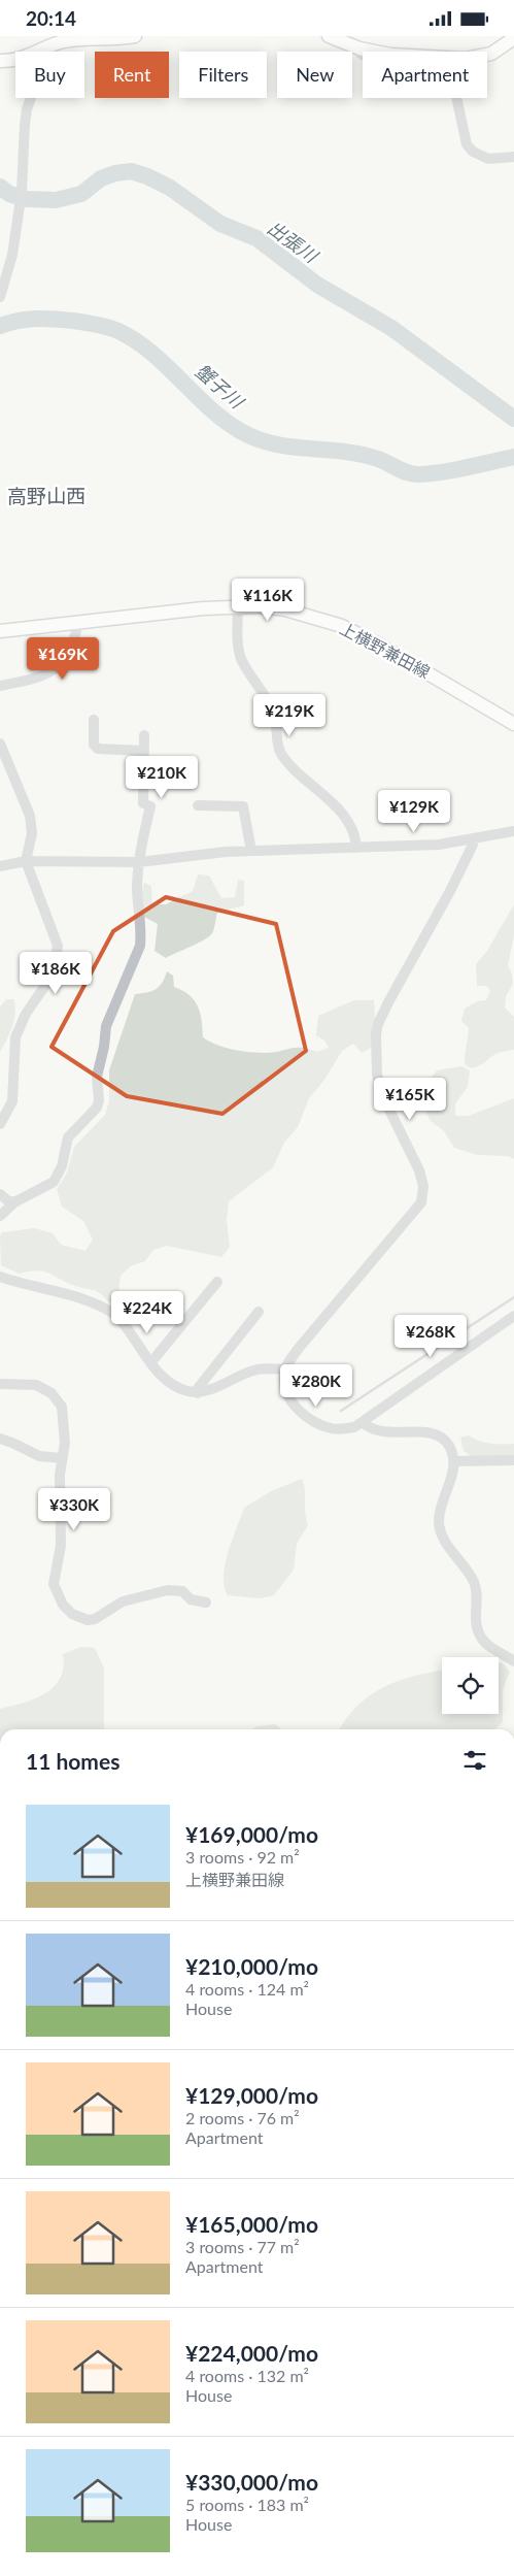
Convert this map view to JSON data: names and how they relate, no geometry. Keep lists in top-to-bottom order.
{
  "streets": {
    "main road": ["上横野兼田線"]
  },
  "districts": ["高野山西"],
  "water": ["出張川", "蟹子川"],
  "page": {
    "status": "20:14",
    "chip": [
      "Buy",
      "Rent",
      "Filters",
      "New",
      "Apartment"
    ],
    "price": [
      "¥116K",
      "¥169K",
      "¥219K",
      "¥210K",
      "¥129K",
      "¥186K",
      "¥165K",
      "¥224K",
      "¥268K",
      "¥280K",
      "¥330K"
    ],
    "heading": "11 homes",
    "list": [
      {
        "name": "¥169,000/mo",
        "note": "3 rooms · 92 m² · 上横野兼田線"
      },
      {
        "name": "¥210,000/mo",
        "note": "4 rooms · 124 m² · House"
      },
      {
        "name": "¥129,000/mo",
        "note": "2 rooms · 76 m² · Apartment"
      },
      {
        "name": "¥165,000/mo",
        "note": "3 rooms · 77 m² · Apartment"
      },
      {
        "name": "¥224,000/mo",
        "note": "4 rooms · 132 m² · House"
      },
      {
        "name": "¥330,000/mo",
        "note": "5 rooms · 183 m² · House"
      }
    ]
  }
}
